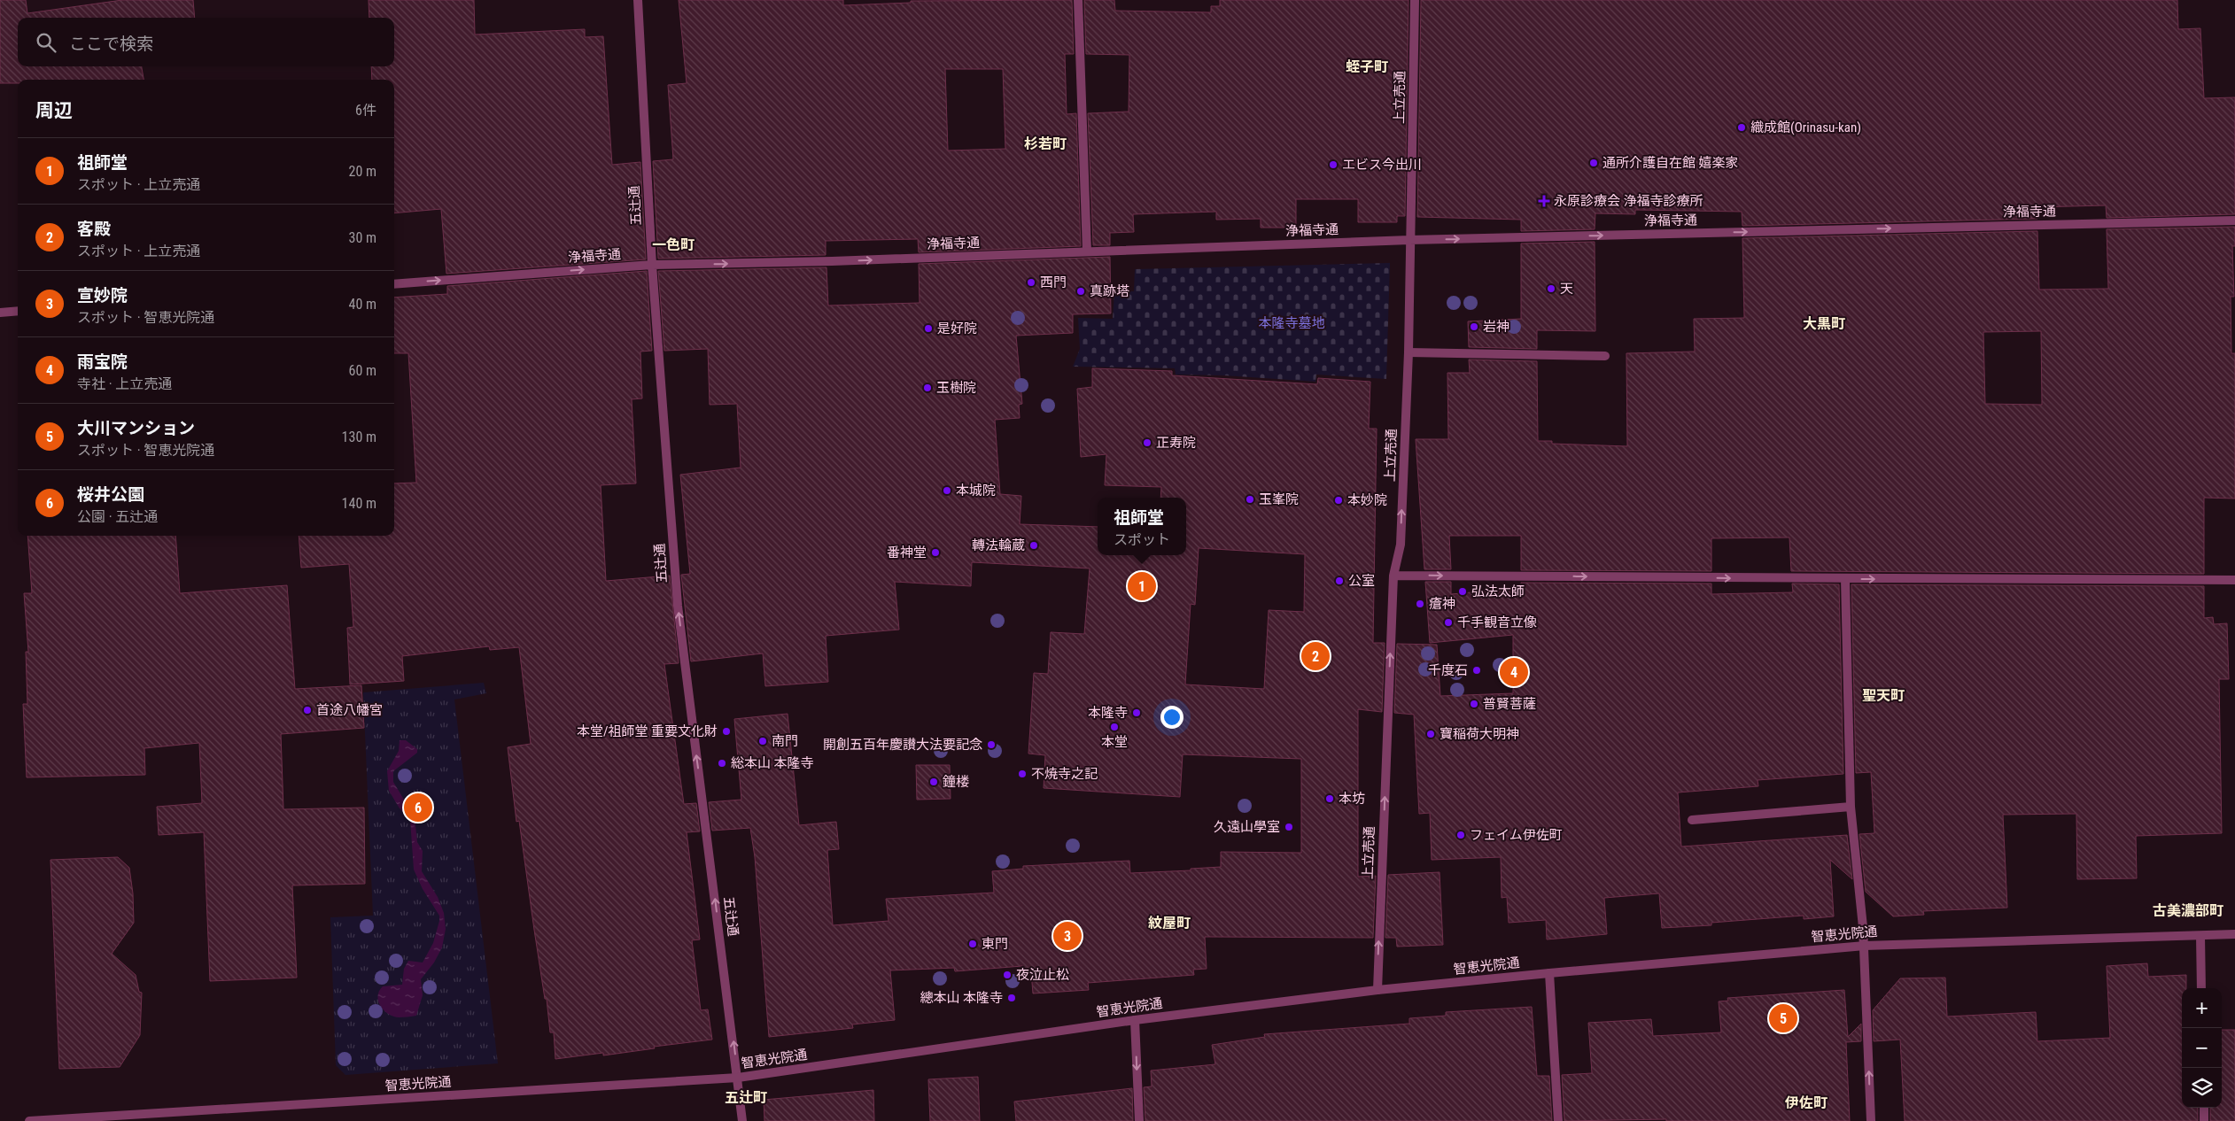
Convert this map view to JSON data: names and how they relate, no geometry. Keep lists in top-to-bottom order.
{
  "streets": {
    "street": [
      "上立売通",
      "五辻通",
      "浄福寺通",
      "智恵光院通"
    ]
  },
  "crossings": [
    ["上立売通", "浄福寺通"],
    ["上立売通", "智恵光院通"],
    ["五辻通", "浄福寺通"],
    ["五辻通", "智恵光院通"]
  ],
  "one_way": ["上立売通", "五辻通", "浄福寺通"],
  "districts": [
    "蛭子町",
    "杉若町",
    "一色町",
    "大黒町",
    "聖天町",
    "古美濃部町",
    "紋屋町",
    "五辻町",
    "伊佐町"
  ],
  "parks": ["本隆寺墓地"],
  "places": {
    "other": [
      "織成館(Orinasu-kan)",
      "通所介護自在館 嬉楽家",
      "エビス今出川",
      "西門",
      "天",
      "真跡塔",
      "岩神",
      "是好院",
      "玉樹院",
      "正寿院",
      "本城院",
      "玉峯院",
      "本妙院",
      "轉法輪蔵",
      "番神堂",
      "公室",
      "弘法太師",
      "瘡神",
      "千手観音立像",
      "千度石",
      "普賢菩薩",
      "首途八幡宮",
      "本隆寺",
      "本堂",
      "本堂/祖師堂 重要文化財",
      "寶稲荷大明神",
      "南門",
      "開創五百年慶讃大法要記念",
      "総本山 本隆寺",
      "不焼寺之記",
      "鐘楼",
      "本坊",
      "久遠山學室",
      "フェイム伊佐町",
      "東門",
      "夜泣止松",
      "總本山 本隆寺"
    ],
    "health": ["永原診療会 浄福寺診療所"]
  },
  "page": {
    "search": "ここで検索",
    "heading": ["周辺", "6件"],
    "list": [
      {
        "mark": "1",
        "name": "祖師堂",
        "note": "スポット · 上立売通",
        "value": "20 m"
      },
      {
        "mark": "2",
        "name": "客殿",
        "note": "スポット · 上立売通",
        "value": "30 m"
      },
      {
        "mark": "3",
        "name": "宣妙院",
        "note": "スポット · 智恵光院通",
        "value": "40 m"
      },
      {
        "mark": "4",
        "name": "雨宝院",
        "note": "寺社 · 上立売通",
        "value": "60 m"
      },
      {
        "mark": "5",
        "name": "大川マンション",
        "note": "スポット · 智恵光院通",
        "value": "130 m"
      },
      {
        "mark": "6",
        "name": "桜井公園",
        "note": "公園 · 五辻通",
        "value": "140 m"
      }
    ],
    "popup": ["祖師堂", "スポット"],
    "pins": [
      "1",
      "2",
      "4",
      "6",
      "3",
      "5"
    ],
    "map_buttons": ["+", "−"]
  }
}
